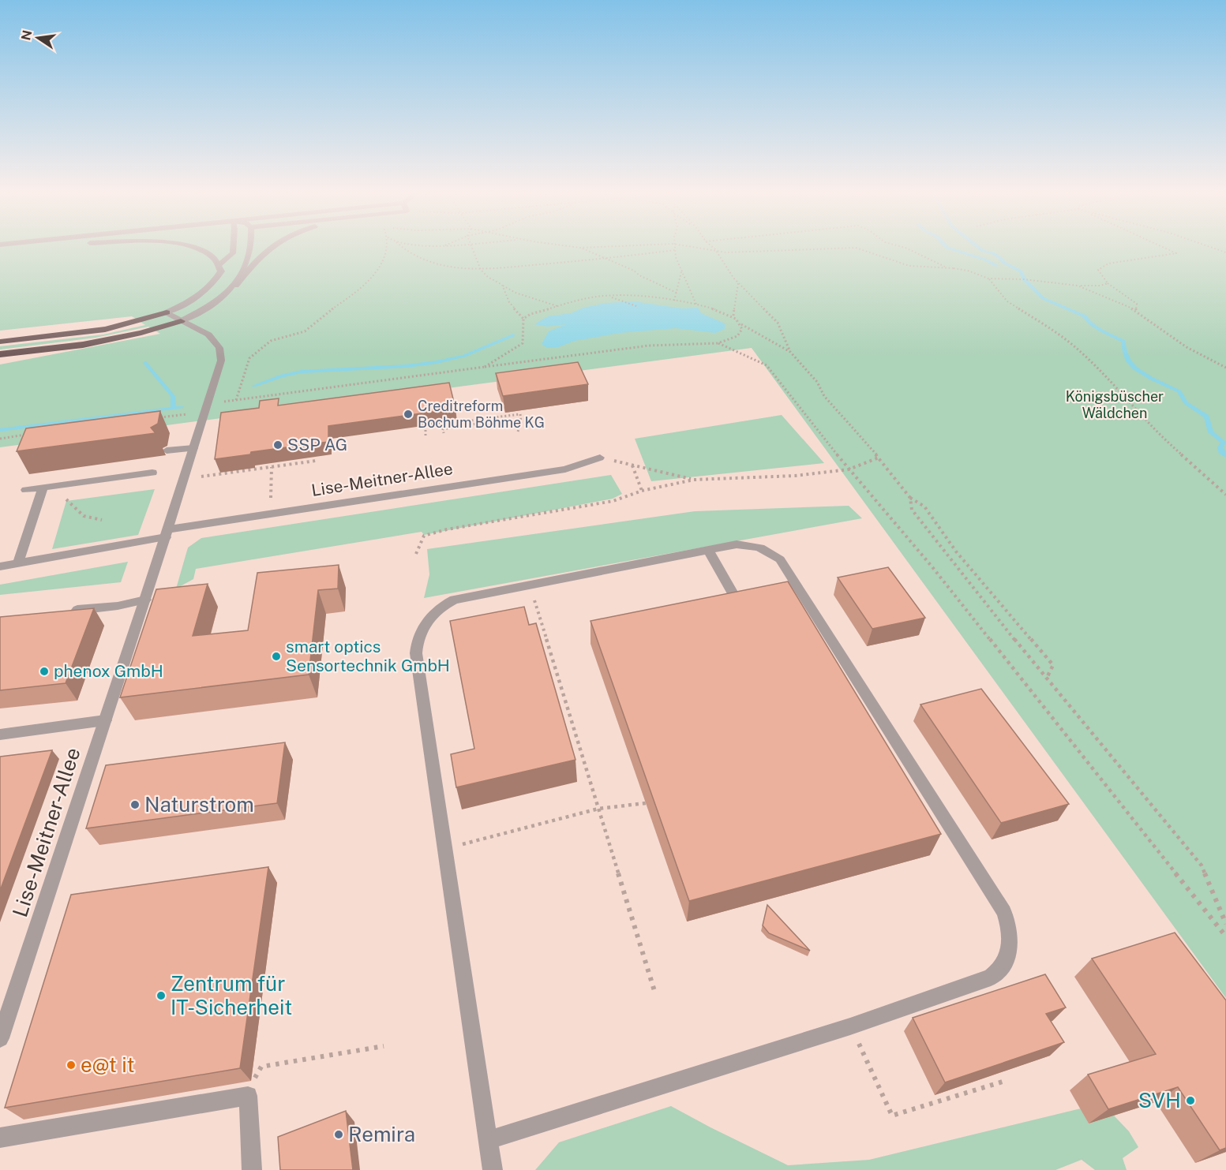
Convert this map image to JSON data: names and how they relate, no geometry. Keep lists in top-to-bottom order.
{
  "streets": {
    "street": ["Lise-Meitner-Allee"]
  },
  "parks": ["Königsbüscher Wäldchen"],
  "places": [
    "Creditreform Bochum Böhme KG",
    "SSP AG",
    "smart optics Sensortechnik GmbH",
    "phenox GmbH",
    "Naturstrom",
    "Zentrum für IT-Sicherheit",
    "e@t it",
    "SVH",
    "Remira"
  ],
  "north": "left"
}
